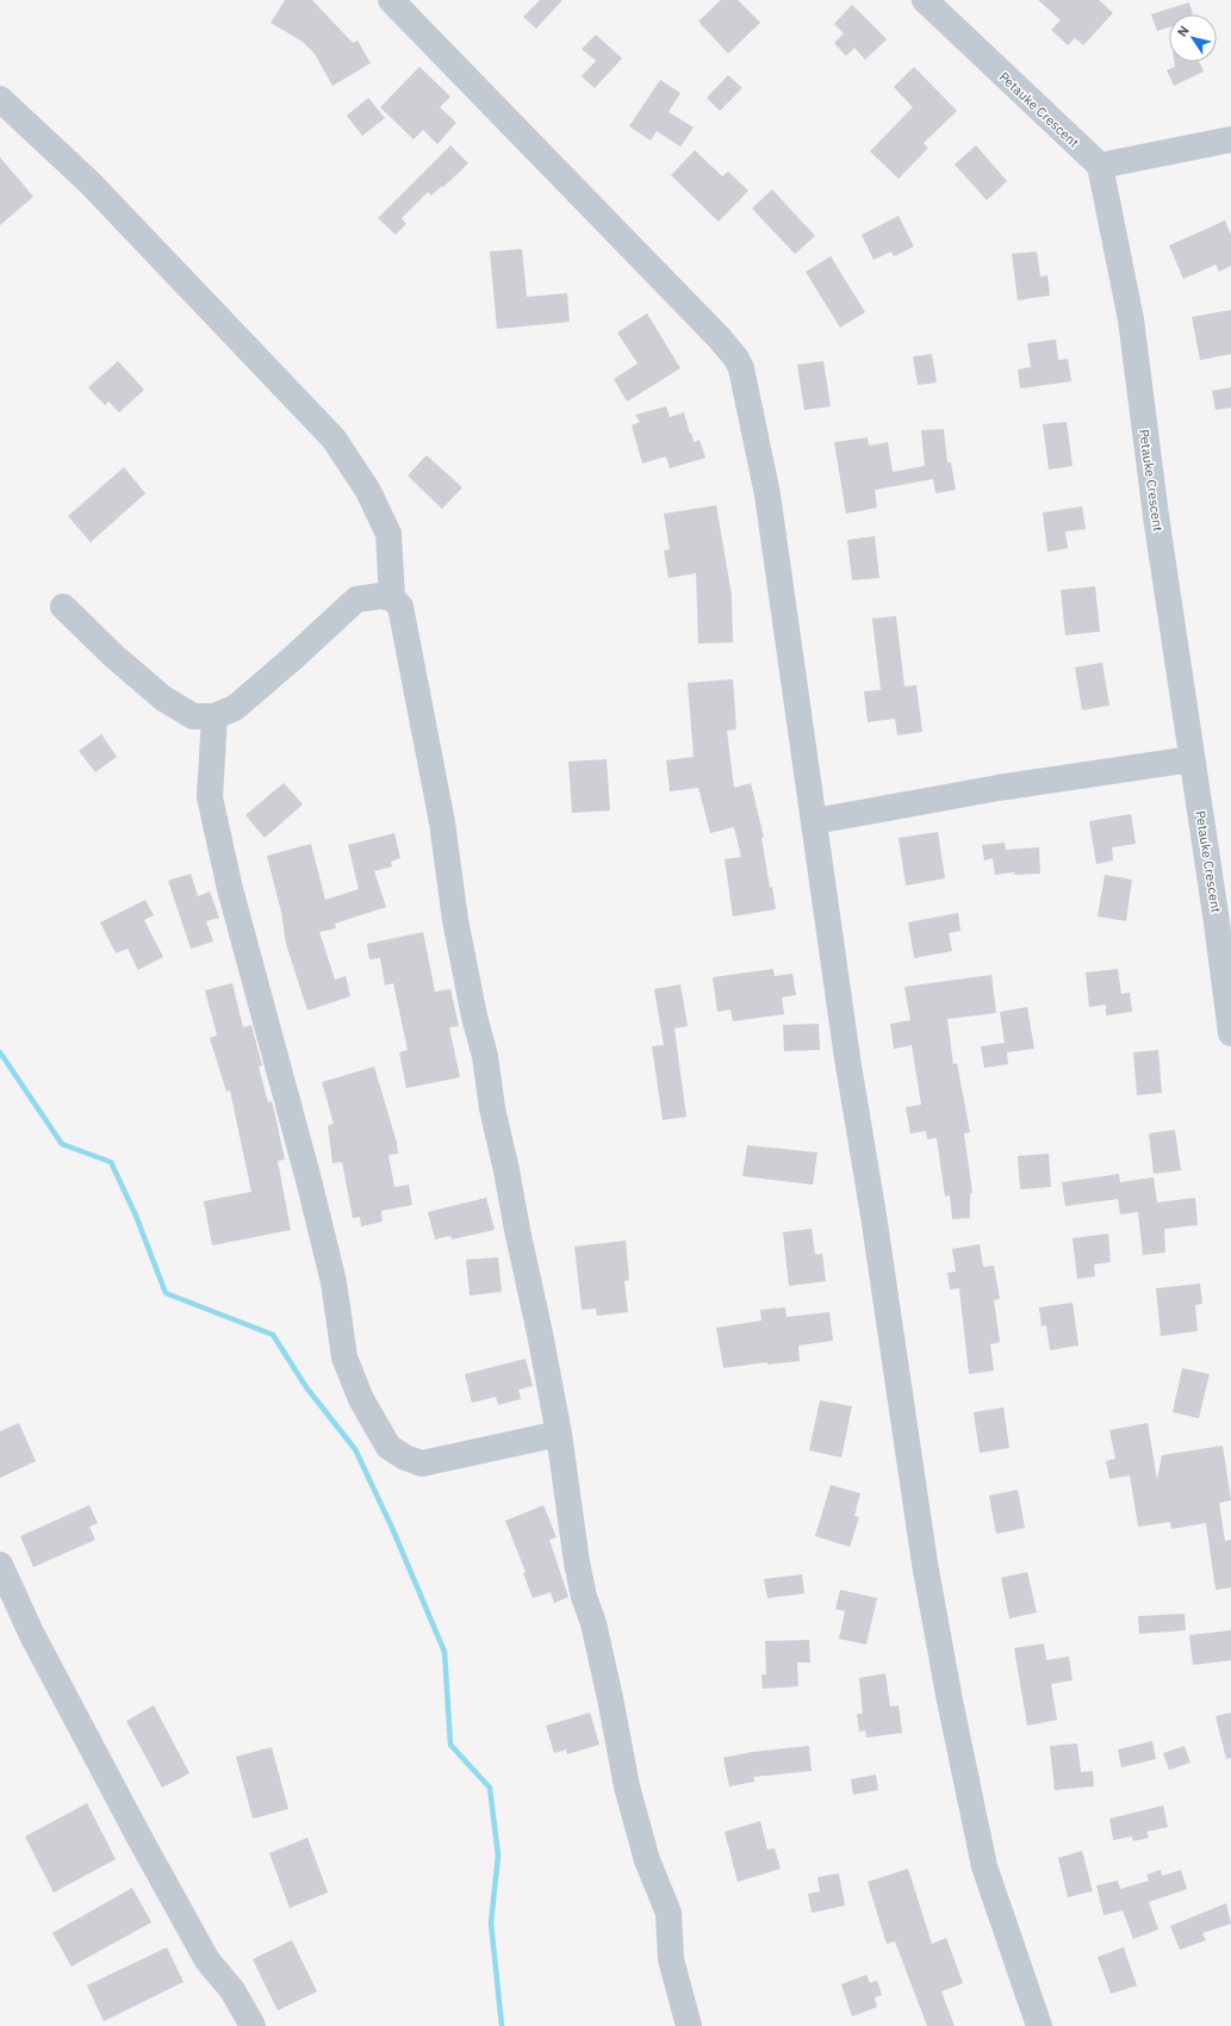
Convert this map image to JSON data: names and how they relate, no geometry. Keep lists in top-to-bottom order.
{
  "streets": {
    "street": ["Petauke Crescent"]
  },
  "north": "top left"
}
